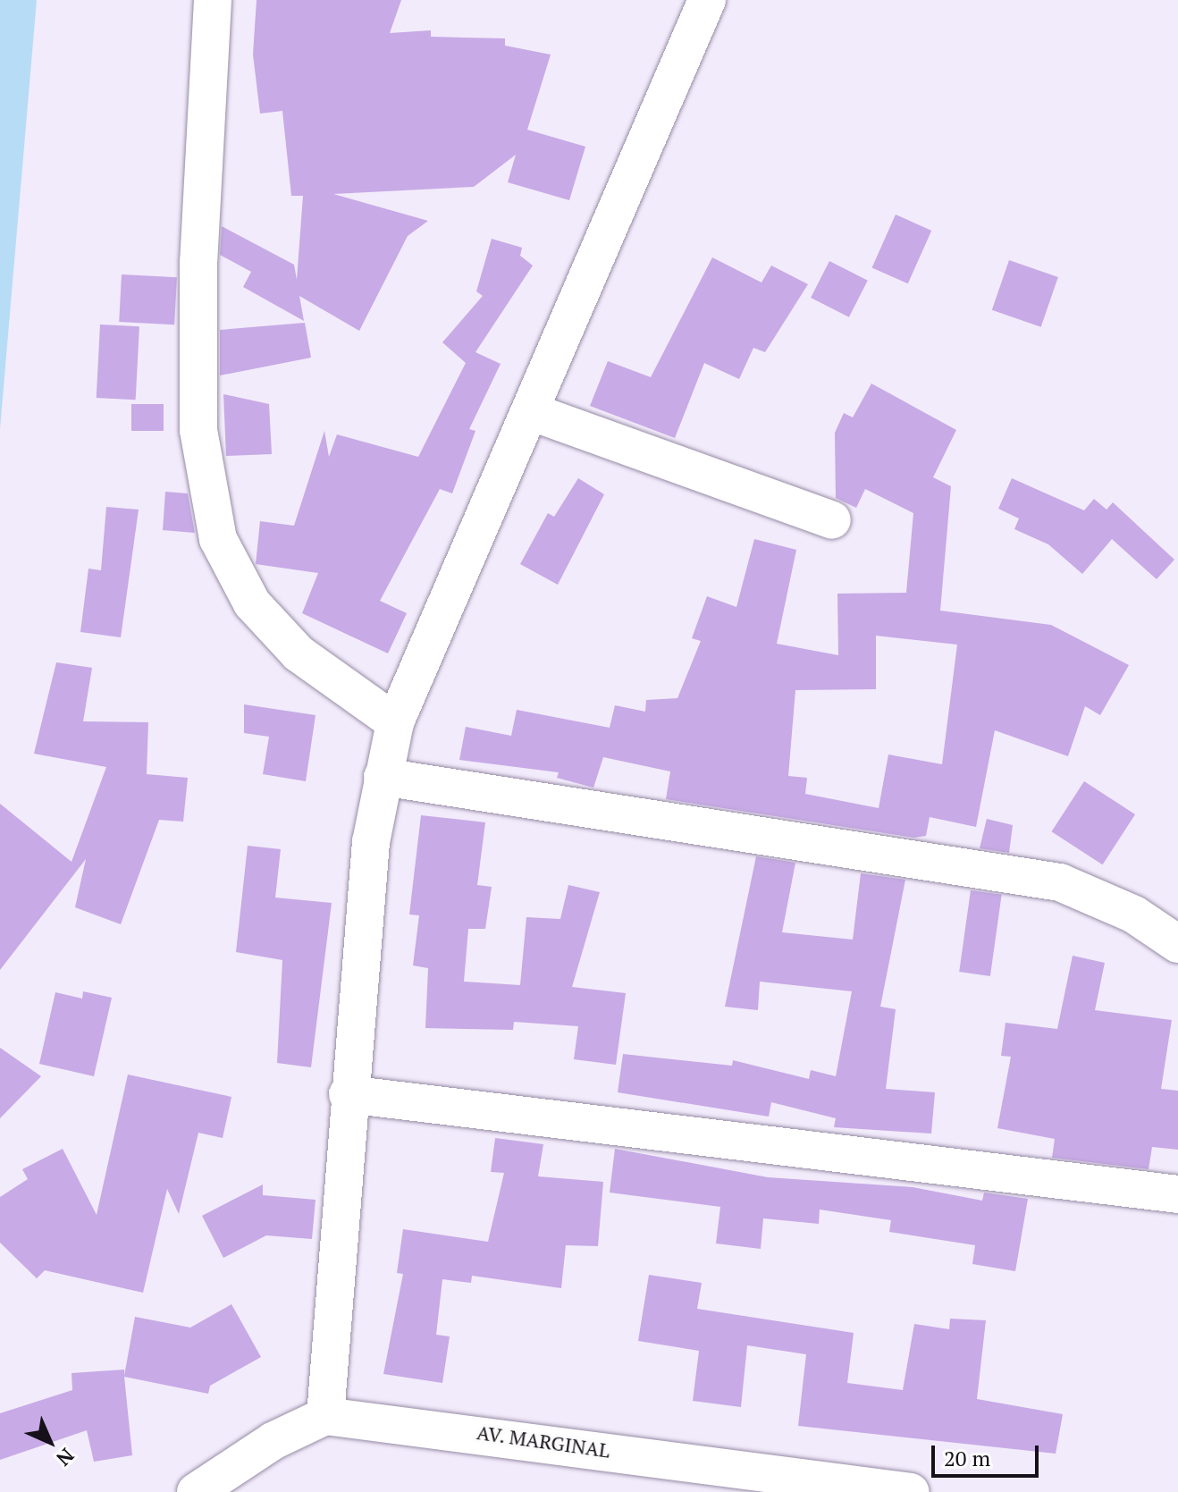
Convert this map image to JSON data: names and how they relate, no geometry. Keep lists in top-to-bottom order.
{
  "streets": {
    "street": ["AV. MARGINAL"]
  },
  "scale_bar": "20 m",
  "north": "bottom right"
}
